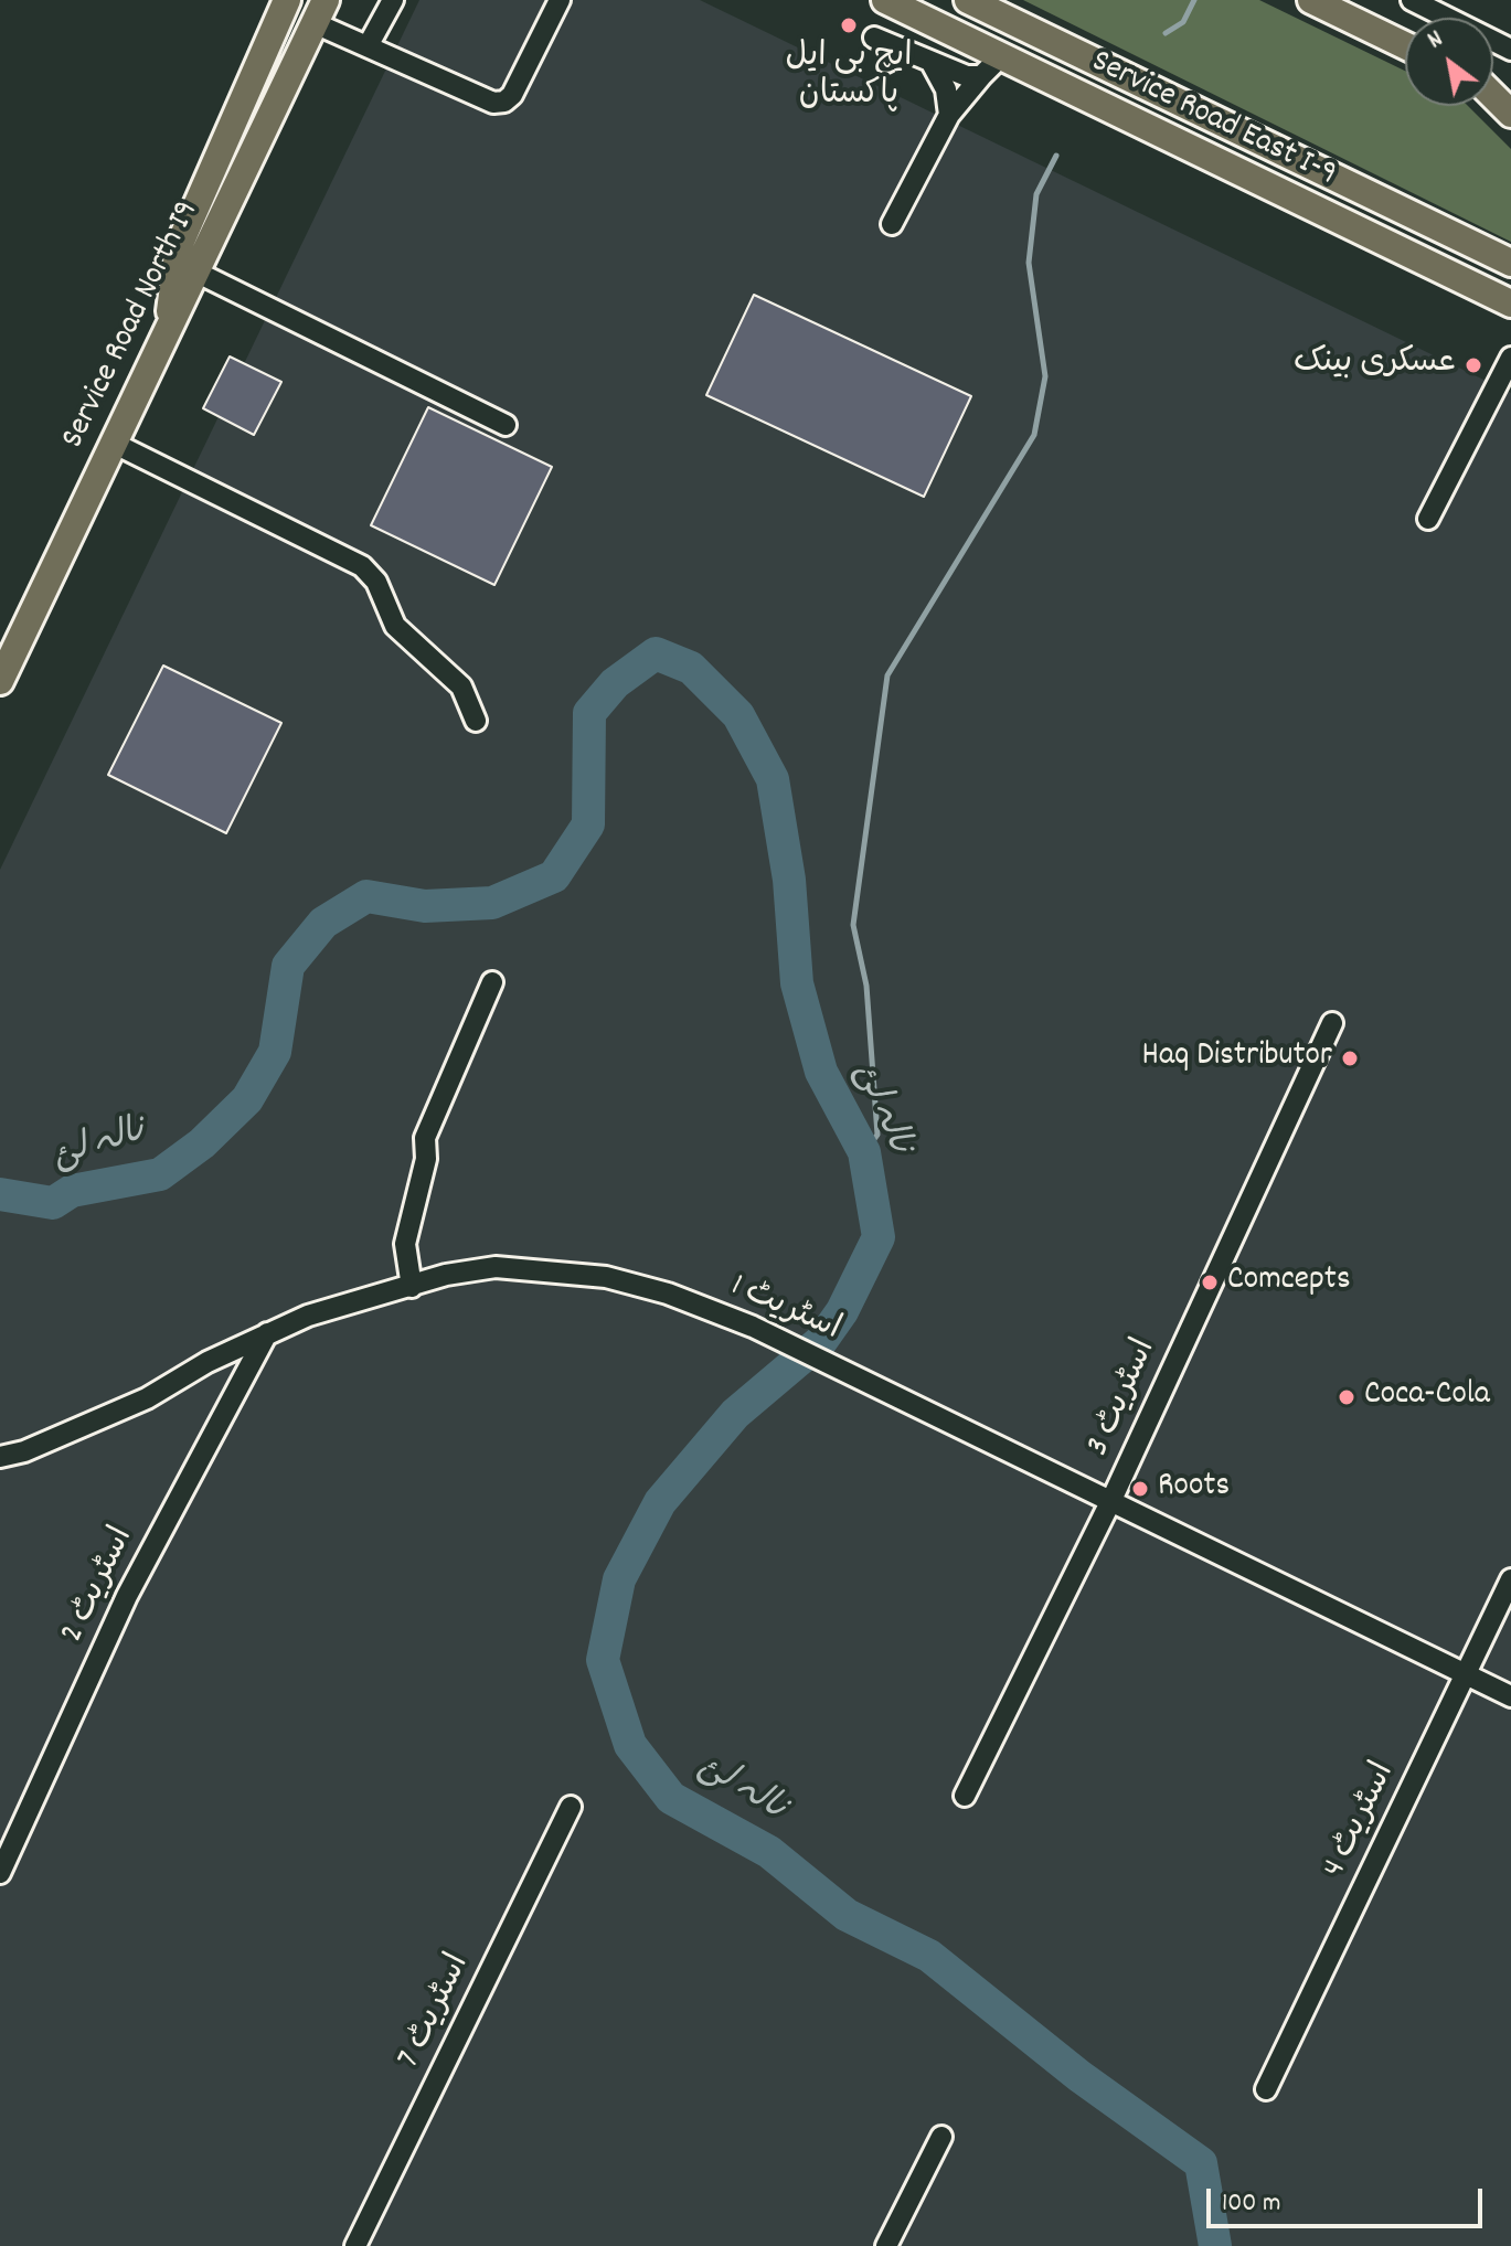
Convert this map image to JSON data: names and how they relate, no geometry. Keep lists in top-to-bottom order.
{
  "streets": {
    "main road": ["Service Road East I-9", "Service Road North I9"],
    "street": [
      "اسٹریٹ 1",
      "اسٹریٹ 3",
      "اسٹریٹ 2",
      "اسٹریٹ 4",
      "اسٹریٹ 7"
    ]
  },
  "crossings": [
    ["اسٹریٹ 1", "اسٹریٹ 3"],
    ["اسٹریٹ 1", "اسٹریٹ 2"],
    ["اسٹریٹ 1", "اسٹریٹ 4"]
  ],
  "water": ["نالہ لئ"],
  "places": [
    "ایچ بی ایل پاکستان",
    "عسکری بینک",
    "Haq Distributor",
    "Comcepts",
    "Coca-Cola",
    "Roots"
  ],
  "scale_bar": "100 m",
  "north": "top left"
}
